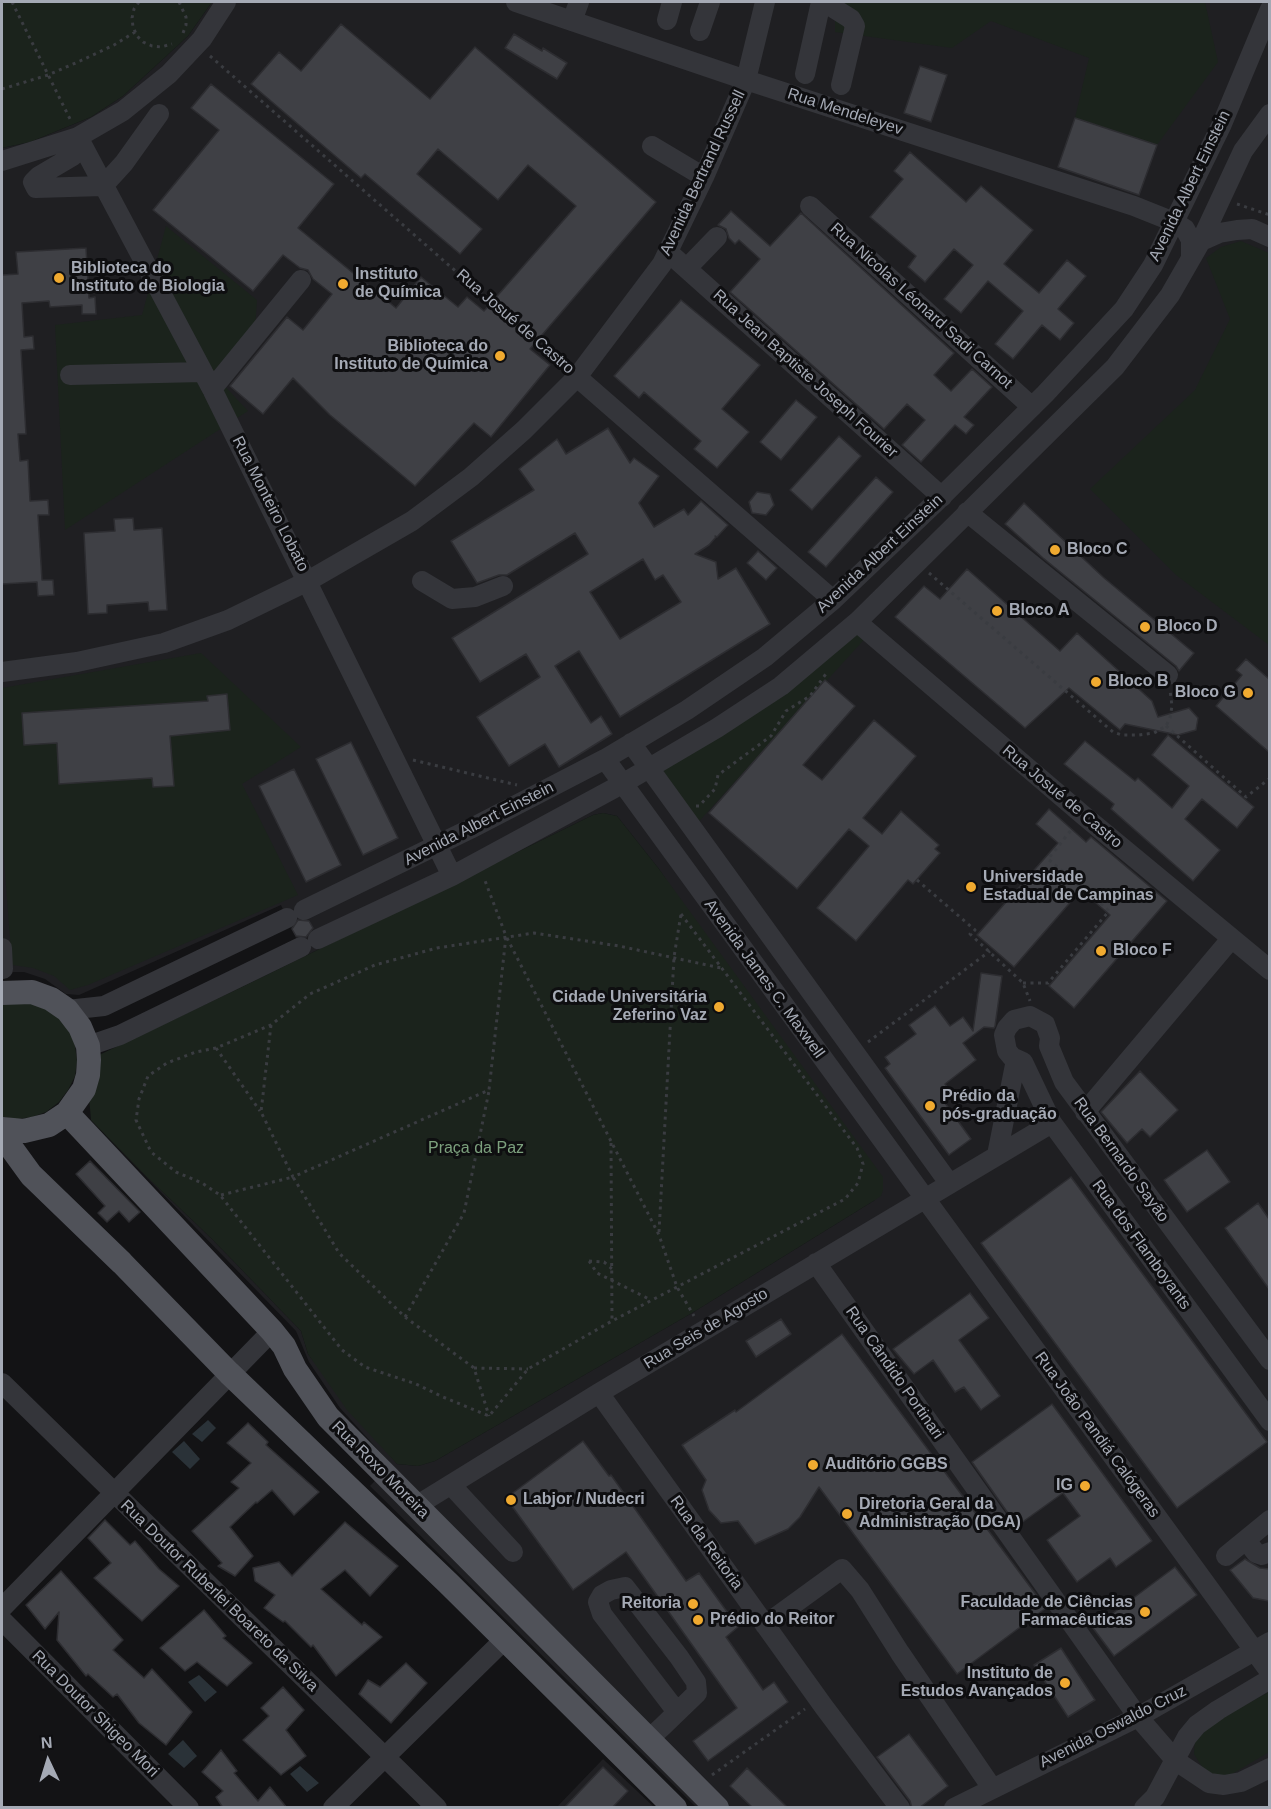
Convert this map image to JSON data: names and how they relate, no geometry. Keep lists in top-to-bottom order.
{
  "streets": {
    "main road": ["Rua Roxo Moreira"],
    "street": [
      "Rua Mendeleyev",
      "Avenida Bertrand Russell",
      "Avenida Albert Einstein",
      "Rua Nicolas Léonard Sadi Carnot",
      "Rua Josué de Castro",
      "Rua Jean Baptiste Joseph Fourier",
      "Rua Monteiro Lobato",
      "Avenida James C. Maxwell",
      "Rua Bernardo Sayão",
      "Rua dos Flamboyants",
      "Rua Seis de Agosto",
      "Rua Cândido Portinari",
      "Rua João Pandiá Calógeras",
      "Rua da Reitoria",
      "Rua Doutor Ruberlei Boareto da Silva",
      "Rua Doutor Shigeo Mori",
      "Avenida Oswaldo Cruz"
    ]
  },
  "crossings": [
    ["Rua Mendeleyev", "Avenida Bertrand Russell"],
    ["Rua Mendeleyev", "Avenida Albert Einstein"],
    ["Avenida Bertrand Russell", "Rua Josué de Castro"],
    ["Avenida Bertrand Russell", "Rua Jean Baptiste Joseph Fourier"],
    ["Avenida Bertrand Russell", "Rua Monteiro Lobato"],
    ["Avenida Albert Einstein", "Rua Nicolas Léonard Sadi Carnot"],
    ["Avenida Albert Einstein", "Rua Josué de Castro"],
    ["Avenida Albert Einstein", "Rua Jean Baptiste Joseph Fourier"],
    ["Avenida Albert Einstein", "Rua Monteiro Lobato"],
    ["Avenida Albert Einstein", "Avenida James C. Maxwell"],
    ["Avenida James C. Maxwell", "Rua Seis de Agosto"],
    ["Avenida James C. Maxwell", "Rua João Pandiá Calógeras"],
    ["Rua dos Flamboyants", "Rua Seis de Agosto"],
    ["Rua Seis de Agosto", "Rua Cândido Portinari"],
    ["Rua Seis de Agosto", "Rua João Pandiá Calógeras"],
    ["Rua Seis de Agosto", "Rua Roxo Moreira"],
    ["Rua Seis de Agosto", "Rua da Reitoria"],
    ["Rua Cândido Portinari", "Avenida Oswaldo Cruz"],
    ["Rua João Pandiá Calógeras", "Avenida Oswaldo Cruz"]
  ],
  "parks": ["Praça da Paz"],
  "places": [
    "Biblioteca do Instituto de Biologia",
    "Instituto de Química",
    "Biblioteca do Instituto de Química",
    "Bloco C",
    "Bloco A",
    "Bloco D",
    "Bloco B",
    "Bloco G",
    "Universidade Estadual de Campinas",
    "Bloco F",
    "Cidade Universitária Zeferino Vaz",
    "Prédio da pós-graduação",
    "Auditório GGBS",
    "IG",
    "Labjor / Nudecri",
    "Diretoria Geral da Administração (DGA)",
    "Reitoria",
    "Faculdade de Ciências Farmacêuticas",
    "Prédio do Reitor",
    "Instituto de Estudos Avançados"
  ],
  "north": "top"
}
